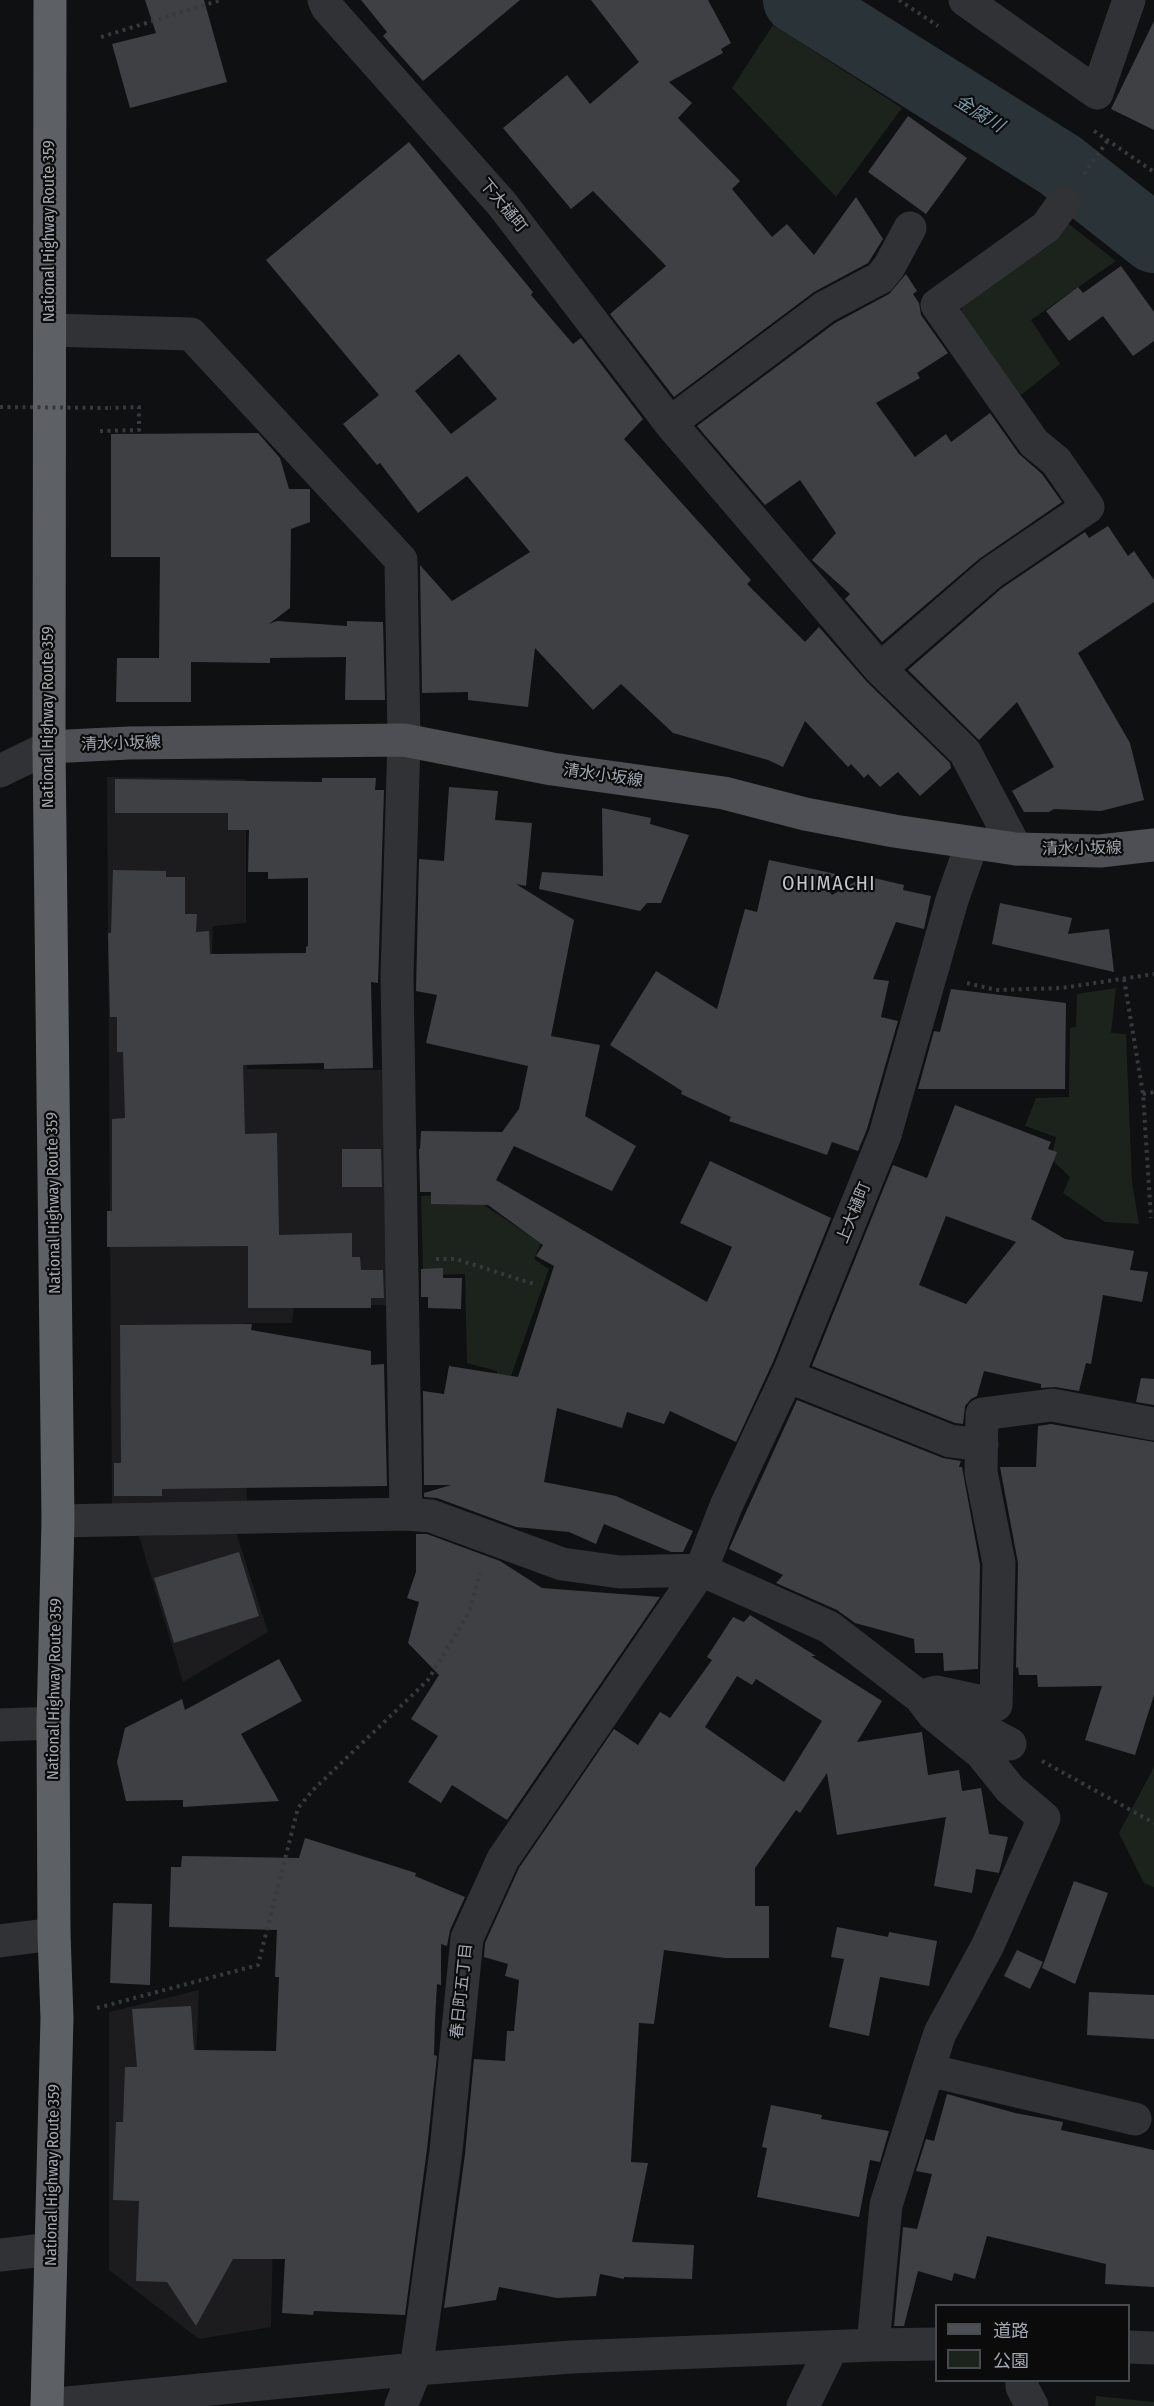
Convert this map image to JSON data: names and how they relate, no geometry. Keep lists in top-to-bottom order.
{
  "streets": {
    "highway": ["National Highway Route 359"],
    "main road": ["清水小坂線"],
    "street": ["下大樋町", "上大樋町", "春日町五丁目"]
  },
  "crossings": [
    ["下大樋町", "清水小坂線"],
    ["National Highway Route 359", "清水小坂線"],
    ["清水小坂線", "上大樋町"],
    ["上大樋町", "春日町五丁目"]
  ],
  "districts": ["OHIMACHI"],
  "water": ["金腐川"],
  "legend": ["道路", "公園"]
}
